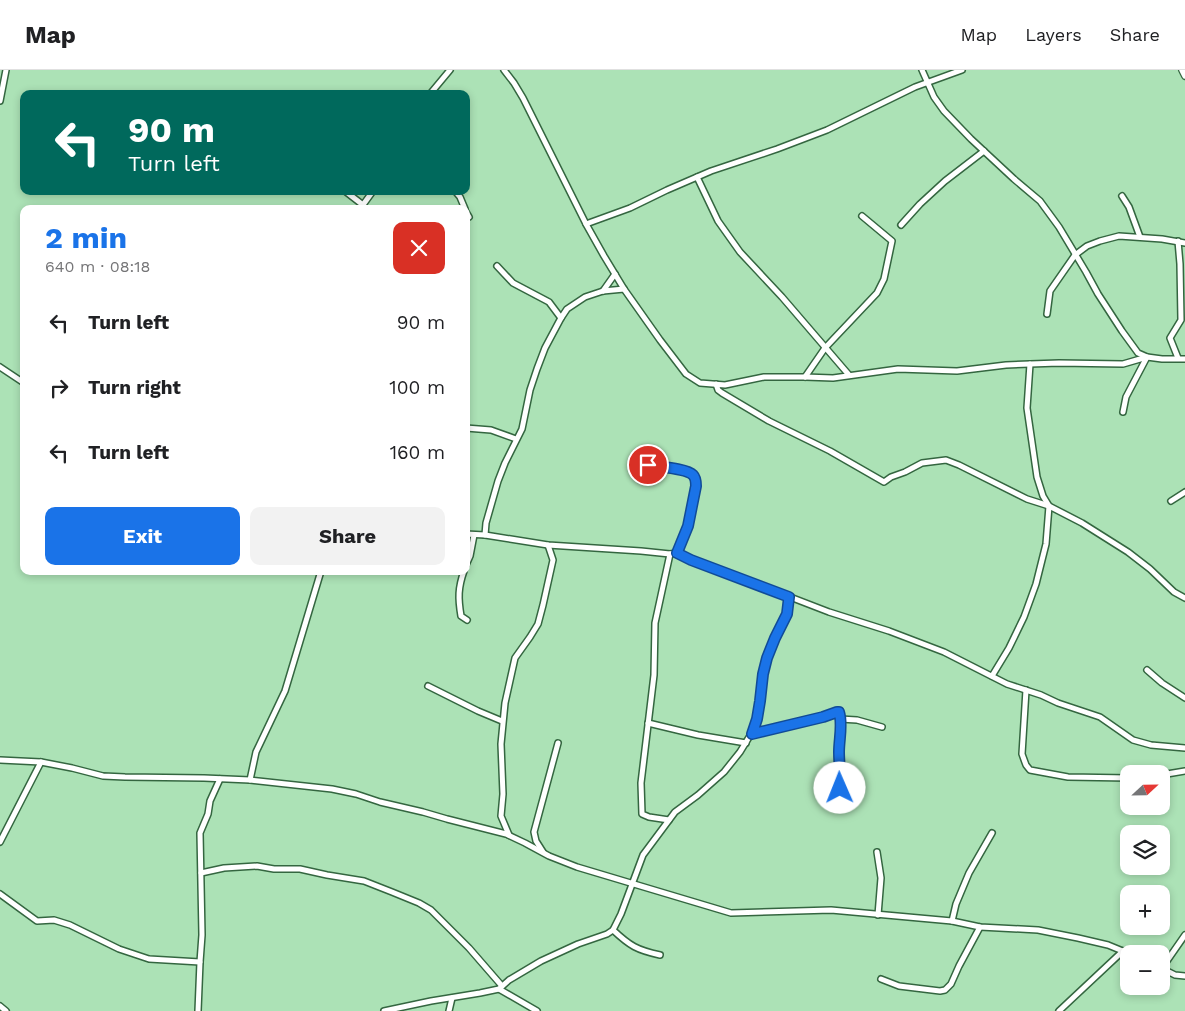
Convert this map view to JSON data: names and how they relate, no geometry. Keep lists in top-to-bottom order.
{
  "north": "right",
  "page": {
    "header": "Map",
    "nav": ["Map", "Layers", "Share"],
    "turn": ["90 m", "Turn left"],
    "heading": ["2 min", "640 m · 08:18"],
    "list": [
      {
        "name": "Turn left",
        "value": "90 m"
      },
      {
        "name": "Turn right",
        "value": "100 m"
      },
      {
        "name": "Turn left",
        "value": "160 m"
      }
    ],
    "buttons": ["Exit", "Share"],
    "map_buttons": ["+", "−"]
  }
}
